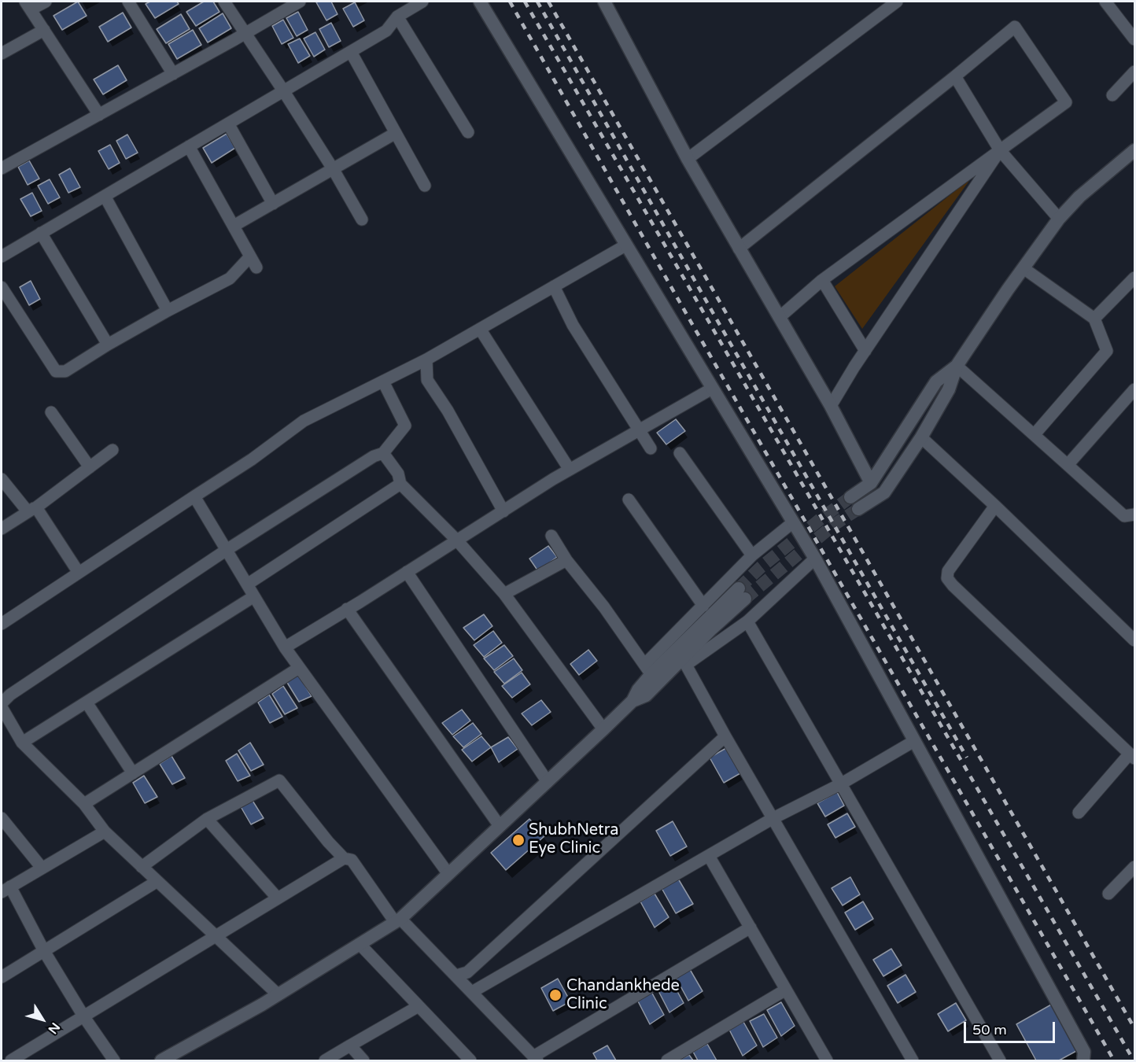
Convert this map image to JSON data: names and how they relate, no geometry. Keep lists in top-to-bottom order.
{
  "places": ["ShubhNetra Eye Clinic", "Chandankhede Clinic"],
  "scale_bar": "50 m",
  "north": "bottom right"
}
